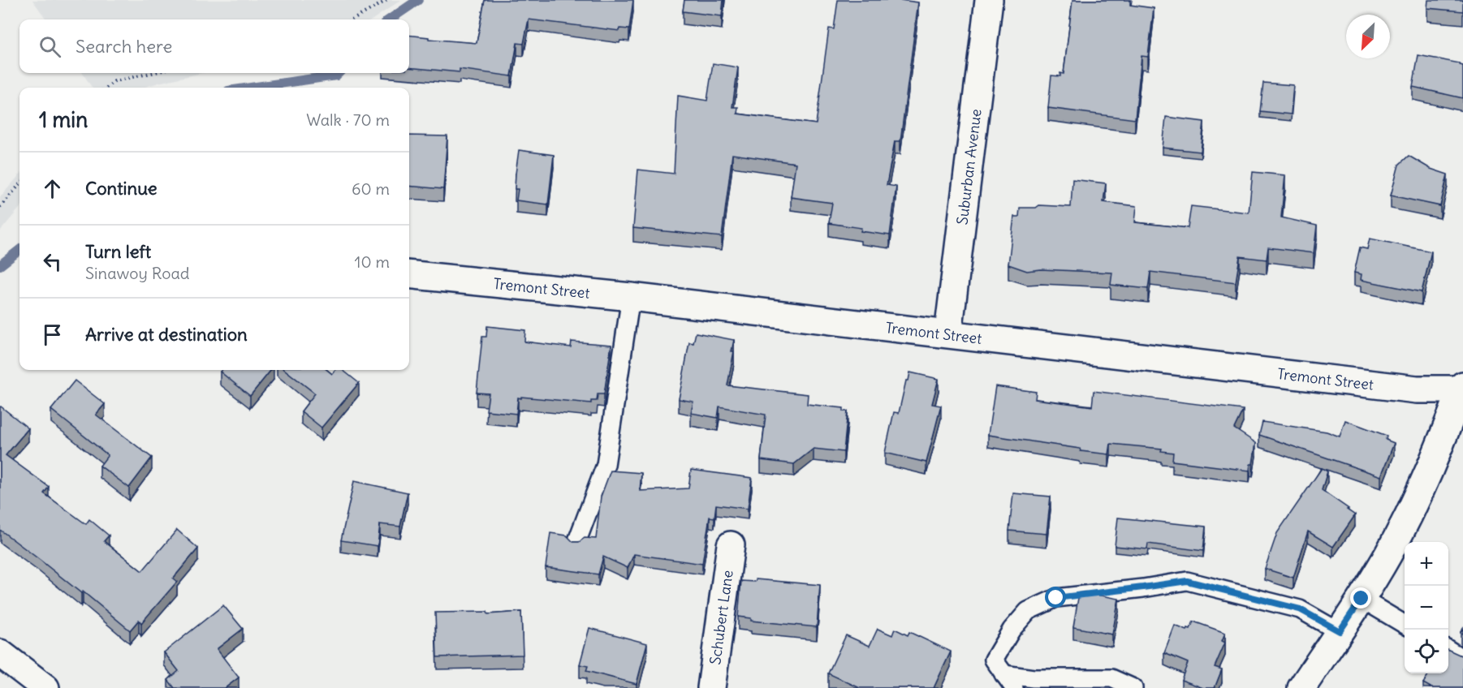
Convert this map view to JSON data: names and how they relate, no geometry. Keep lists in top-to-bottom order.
{
  "streets": {
    "street": ["Suburban Avenue", "Tremont Street", "Schubert Lane"]
  },
  "crossings": [
    ["Suburban Avenue", "Tremont Street"]
  ],
  "north": "bottom left",
  "page": {
    "search": "Search here",
    "heading": ["1 min", "Walk · 70 m"],
    "list": [
      ["Continue", "60 m"],
      ["Turn left", "Sinawoy Road", "10 m"],
      "Arrive at destination"
    ],
    "map_buttons": ["+", "−"]
  }
}
